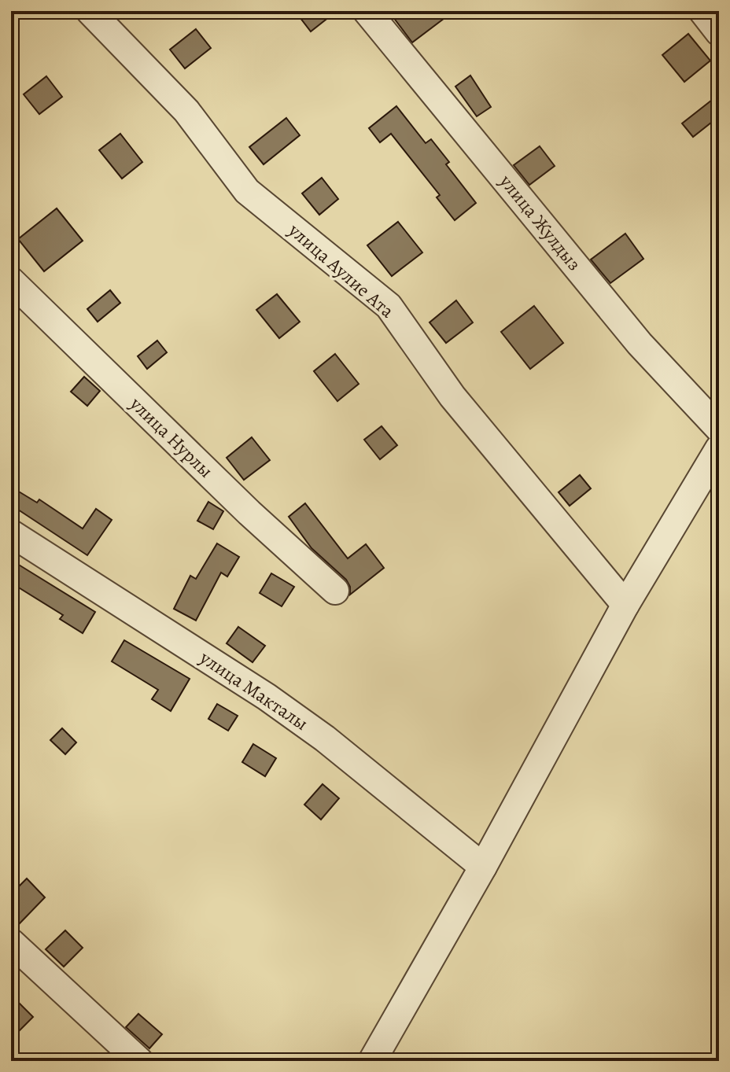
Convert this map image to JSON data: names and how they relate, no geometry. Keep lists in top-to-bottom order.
{
  "streets": {
    "street": [
      "улица Жулдыз",
      "улица Аулие Ата",
      "улица Нурлы",
      "улица Макталы"
    ]
  }
}
